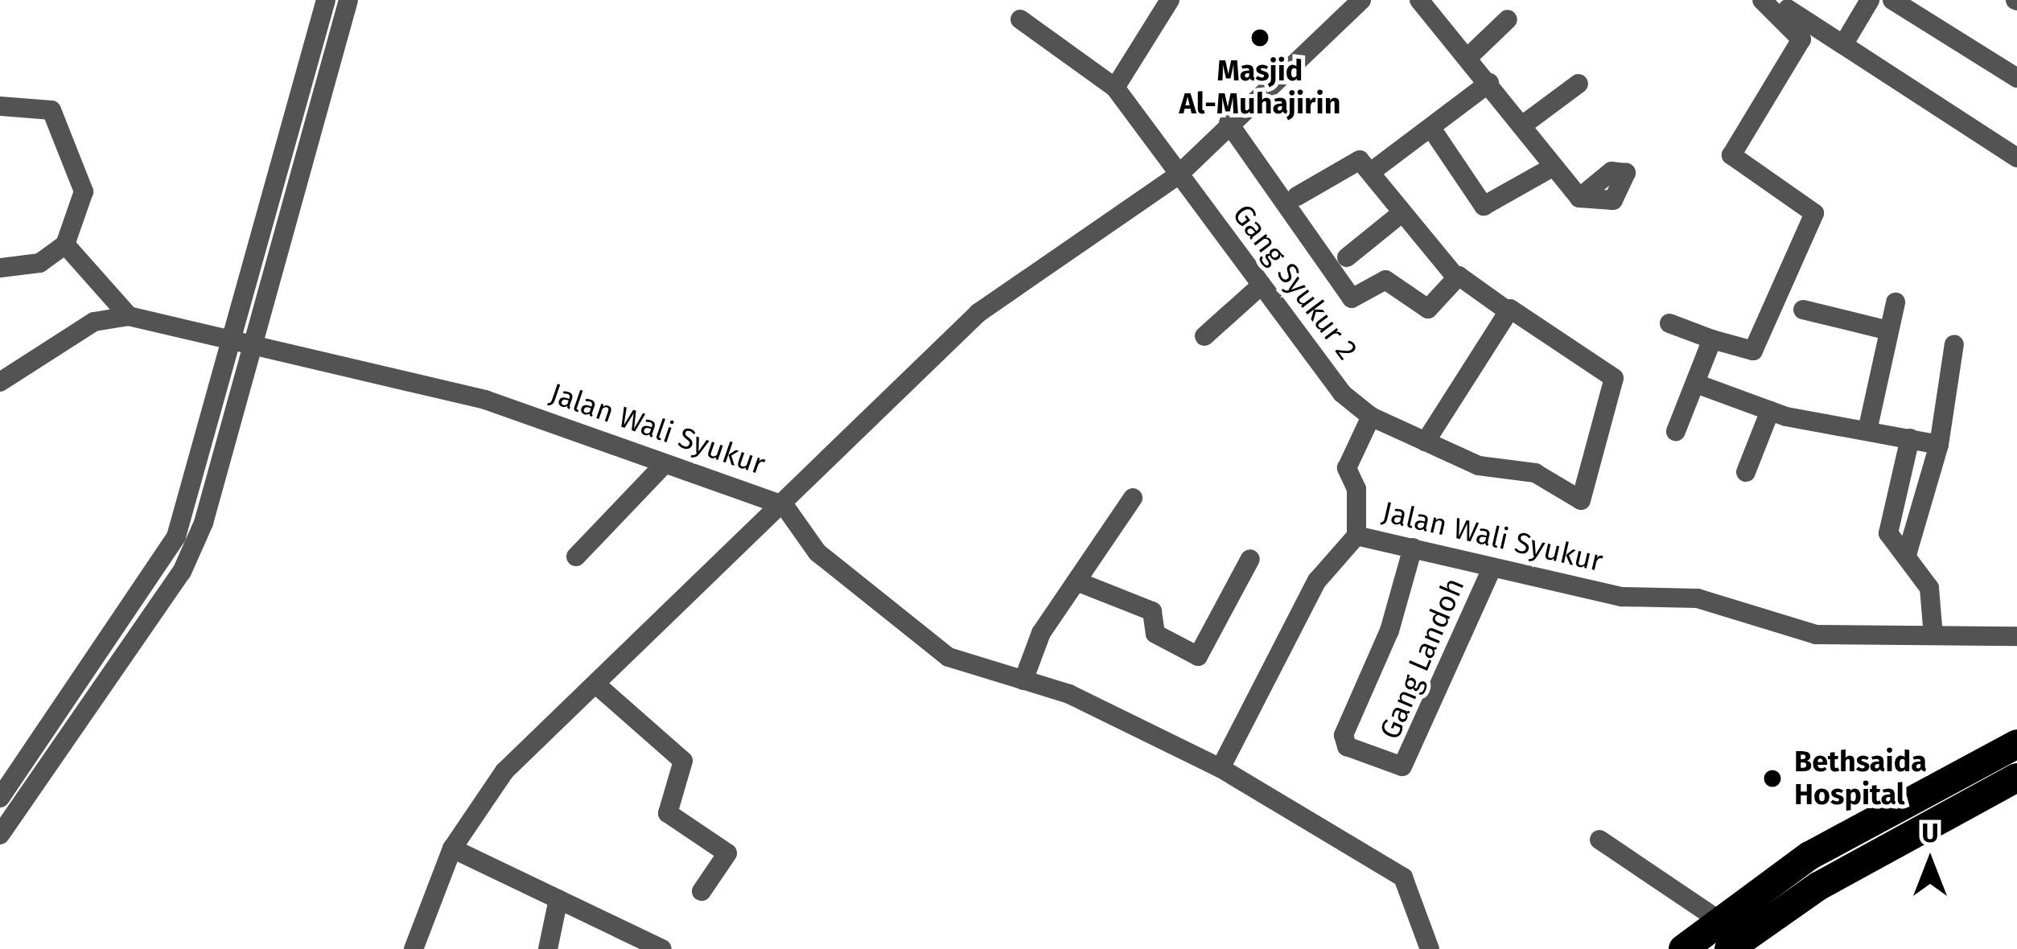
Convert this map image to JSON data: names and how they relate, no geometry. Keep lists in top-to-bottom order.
{
  "streets": {
    "street": ["Gang Syukur 2", "Jalan Wali Syukur", "Gang Landoh"]
  },
  "crossings": [
    ["Jalan Wali Syukur", "Gang Landoh"]
  ],
  "places": ["Masjid Al-Muhajirin", "Bethsaida Hospital"],
  "north": "top"
}
